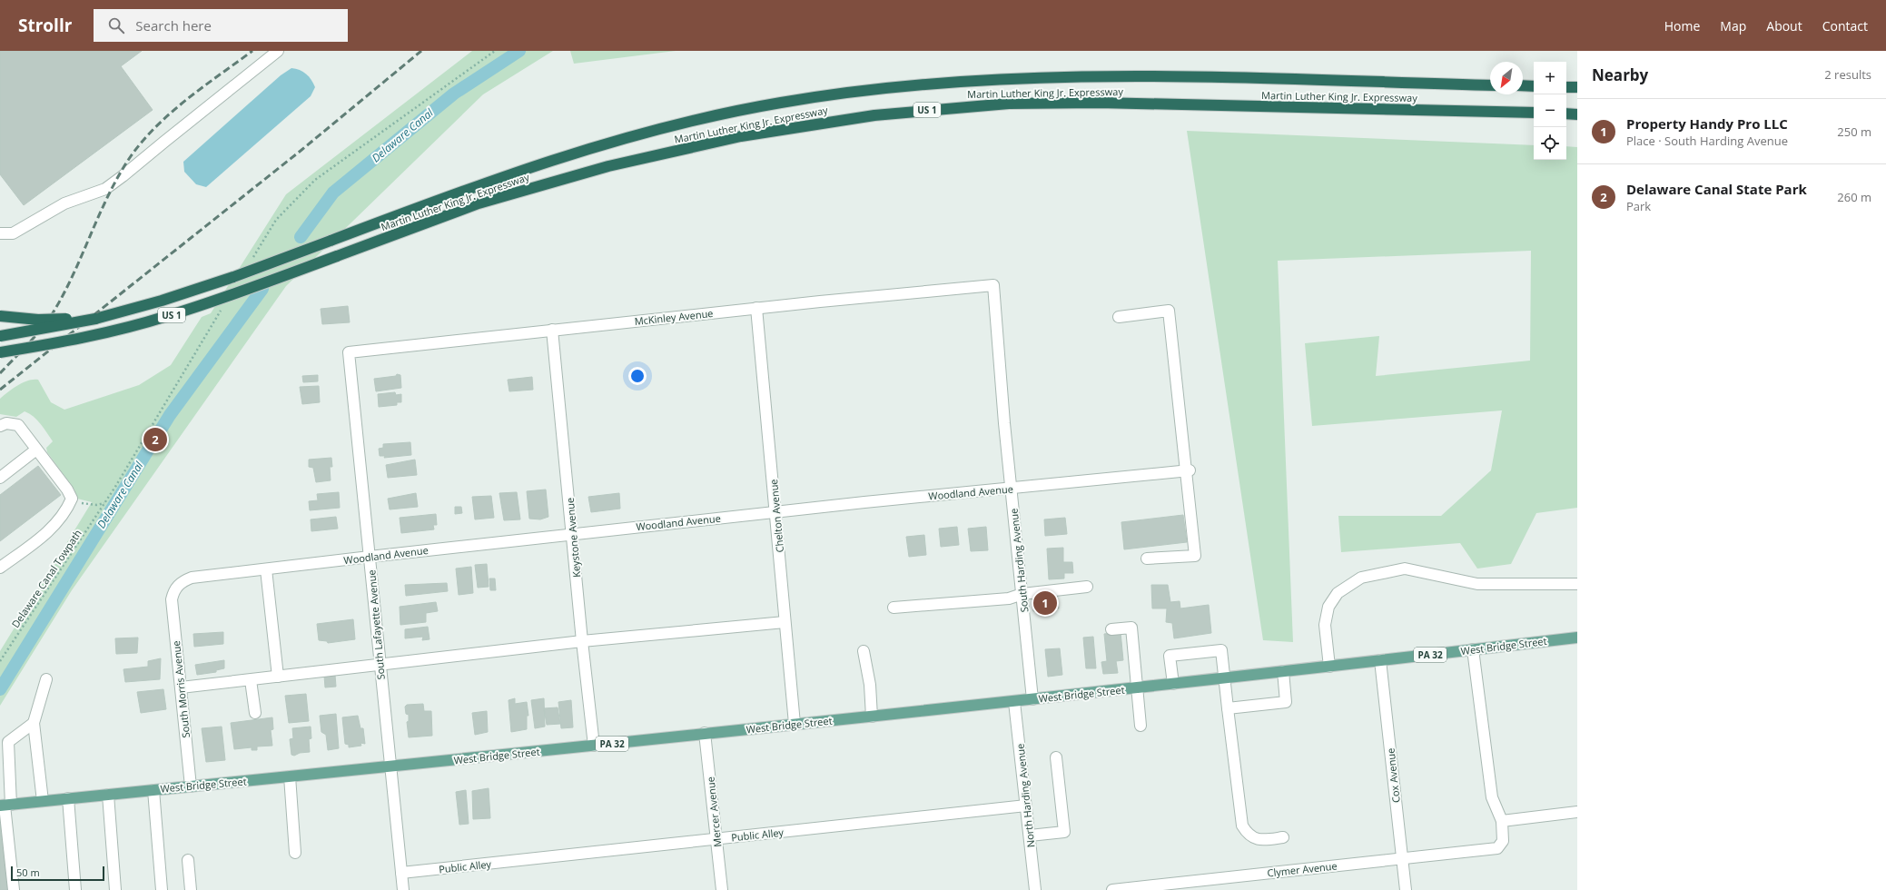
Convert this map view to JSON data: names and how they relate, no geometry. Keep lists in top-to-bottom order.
{
  "streets": {
    "highway": ["Martin Luther King Jr. Expressway", "US 1"],
    "main road": ["West Bridge Street", "PA 32"],
    "street": [
      "McKinley Avenue",
      "Woodland Avenue",
      "Chelton Avenue",
      "Keystone Avenue",
      "South Harding Avenue",
      "South Lafayette Avenue",
      "South Morris Avenue",
      "Cox Avenue",
      "North Harding Avenue",
      "Mercer Avenue",
      "Public Alley",
      "Clymer Avenue"
    ],
    "path": ["Delaware Canal Towpath"]
  },
  "crossings": [
    ["McKinley Avenue", "Chelton Avenue"],
    ["McKinley Avenue", "Keystone Avenue"],
    ["McKinley Avenue", "South Harding Avenue"],
    ["McKinley Avenue", "South Lafayette Avenue"],
    ["Woodland Avenue", "Chelton Avenue"],
    ["Woodland Avenue", "Keystone Avenue"],
    ["Woodland Avenue", "South Harding Avenue"],
    ["Woodland Avenue", "South Lafayette Avenue"],
    ["Woodland Avenue", "South Morris Avenue"],
    ["Chelton Avenue", "West Bridge Street"],
    ["Keystone Avenue", "West Bridge Street"],
    ["South Harding Avenue", "West Bridge Street"],
    ["South Lafayette Avenue", "West Bridge Street"],
    ["South Lafayette Avenue", "Public Alley"],
    ["West Bridge Street", "South Morris Avenue"],
    ["West Bridge Street", "Cox Avenue"],
    ["West Bridge Street", "North Harding Avenue"],
    ["West Bridge Street", "Mercer Avenue"],
    ["Cox Avenue", "Clymer Avenue"],
    ["North Harding Avenue", "Public Alley"],
    ["Mercer Avenue", "Public Alley"]
  ],
  "water": ["Delaware Canal"],
  "scale_bar": "50 m",
  "north": "bottom left",
  "page": {
    "header": "Strollr",
    "search": "Search here",
    "nav": [
      "Home",
      "Map",
      "About",
      "Contact"
    ],
    "heading": ["Nearby", "2 results"],
    "map_buttons": ["+", "−"],
    "list": [
      {
        "mark": "1",
        "name": "Property Handy Pro LLC",
        "note": "Place · South Harding Avenue",
        "value": "250 m"
      },
      {
        "mark": "2",
        "name": "Delaware Canal State Park",
        "note": "Park",
        "value": "260 m"
      }
    ],
    "pins": ["2", "1"],
    "scale": "50 m"
  }
}
